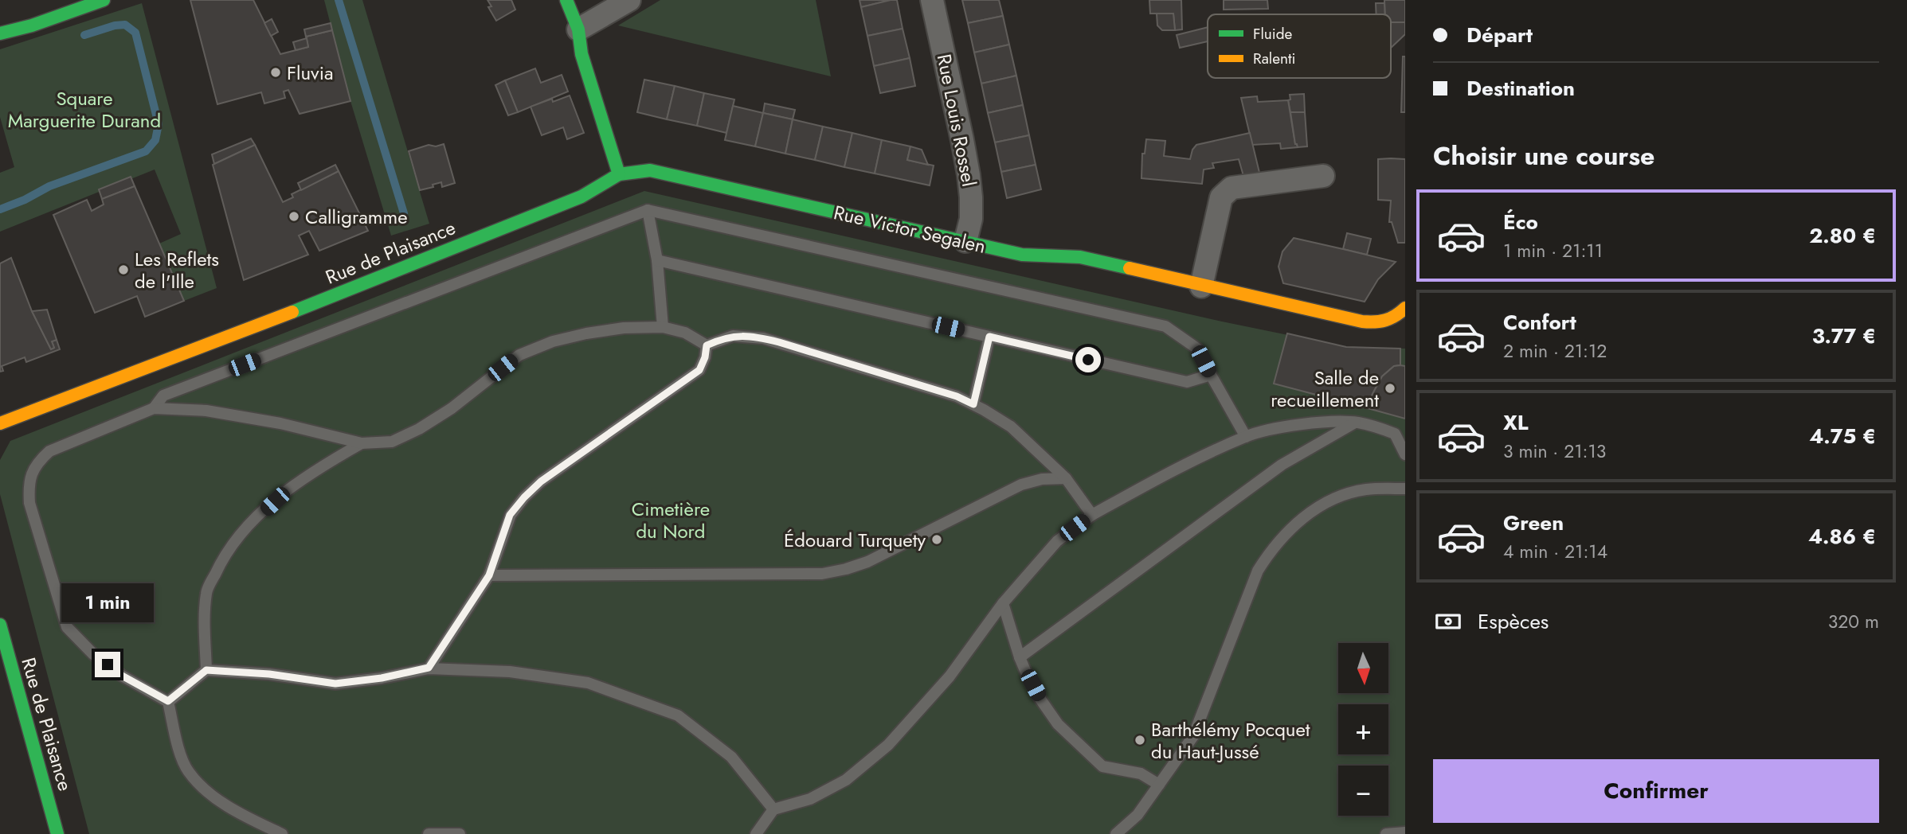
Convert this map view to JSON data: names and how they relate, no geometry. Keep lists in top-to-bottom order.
{
  "streets": {
    "street": ["Rue Louis Rossel", "Rue Victor Segalen", "Rue de Plaisance"]
  },
  "crossings": [
    ["Rue Louis Rossel", "Rue Victor Segalen"],
    ["Rue Victor Segalen", "Rue de Plaisance"]
  ],
  "parks": ["Square Marguerite Durand", "Cimetière du Nord"],
  "places": [
    "Fluvia",
    "Calligramme",
    "Les Reflets de l'Ille",
    "Salle de recueillement",
    "Édouard Turquety",
    "Barthélémy Pocquet du Haut-Jussé"
  ],
  "legend": ["Fluide", "Ralenti"],
  "north": "bottom",
  "page": {
    "banner": ["Départ", "Destination"],
    "heading": "Choisir une course",
    "list": [
      {
        "name": "Éco",
        "note": "1 min · 21:11",
        "value": "2.80 €"
      },
      {
        "name": "Confort",
        "note": "2 min · 21:12",
        "value": "3.77 €"
      },
      {
        "name": "XL",
        "note": "3 min · 21:13",
        "value": "4.75 €"
      },
      {
        "name": "Green",
        "note": "4 min · 21:14",
        "value": "4.86 €"
      }
    ],
    "bubble": "1 min",
    "pay": ["Espèces", "320 m"],
    "map_buttons": ["+", "−"],
    "buttons": "Confirmer"
  }
}
